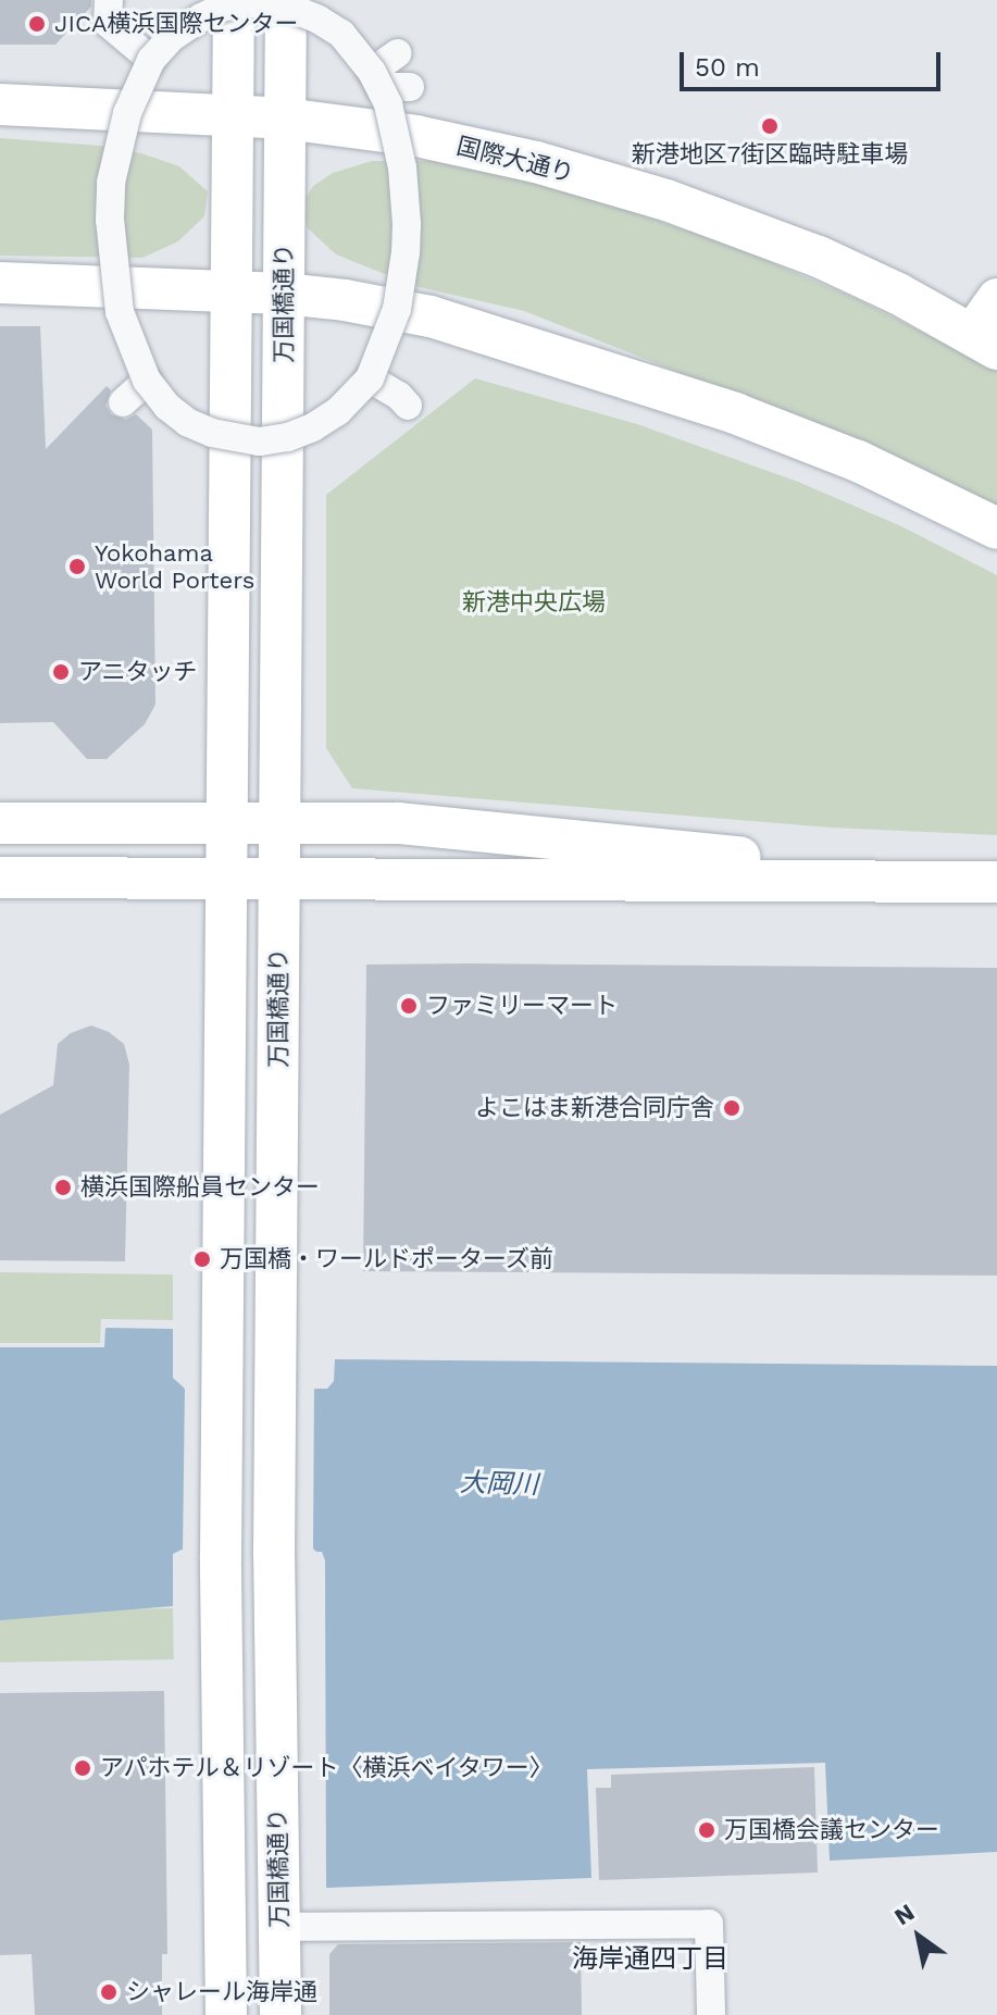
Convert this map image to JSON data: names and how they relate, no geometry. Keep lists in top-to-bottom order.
{
  "streets": {
    "street": ["国際大通り", "万国橋通り"]
  },
  "crossings": [
    ["国際大通り", "万国橋通り"]
  ],
  "districts": ["海岸通四丁目"],
  "water": ["大岡川"],
  "parks": ["新港中央広場"],
  "places": [
    "JICA横浜国際センター",
    "新港地区7街区臨時駐車場",
    "Yokohama World Porters",
    "アニタッチ",
    "ファミリーマート",
    "よこはま新港合同庁舎",
    "横浜国際船員センター",
    "万国橋・ワールドポーターズ前",
    "アパホテル＆リゾート〈横浜ベイタワー〉",
    "万国橋会議センター",
    "シャレール海岸通"
  ],
  "scale_bar": "50 m",
  "north": "top left"
}
